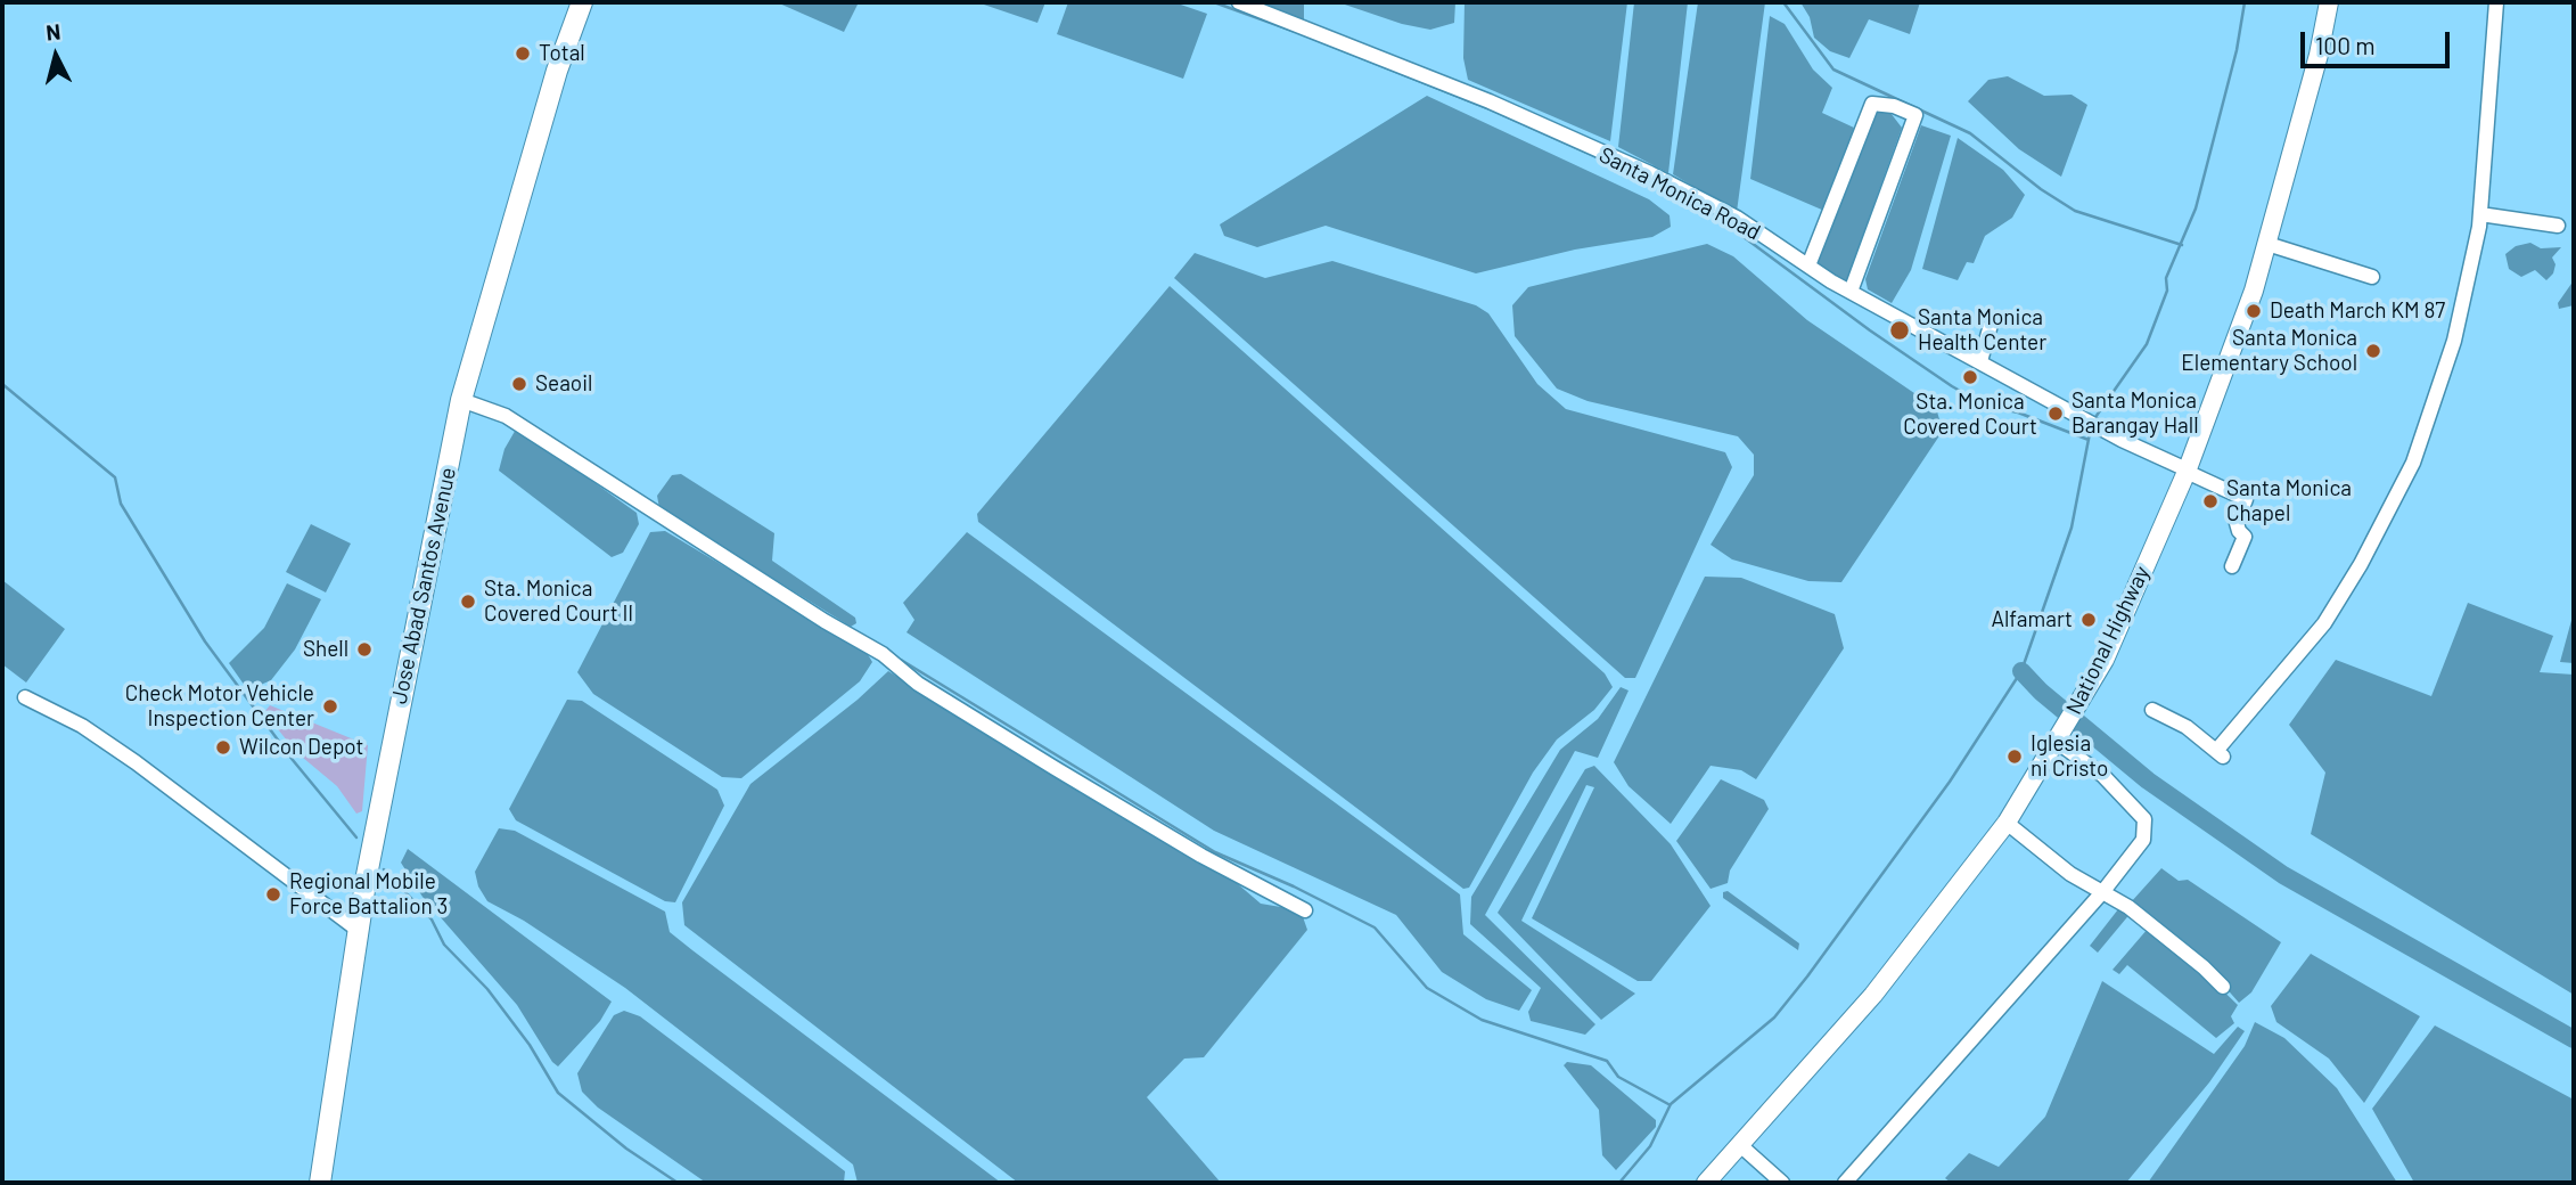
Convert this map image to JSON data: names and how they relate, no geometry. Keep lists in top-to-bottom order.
{
  "streets": {
    "highway": ["Jose Abad Santos Avenue"],
    "main road": ["National Highway"],
    "street": ["Santa Monica Road"]
  },
  "crossings": [
    ["Santa Monica Road", "National Highway"]
  ],
  "places": [
    "Total",
    "Death March KM 87",
    "Santa Monica Health Center",
    "Santa Monica Elementary School",
    "Sta. Monica Covered Court",
    "Seaoil",
    "Santa Monica Barangay Hall",
    "Santa Monica Chapel",
    "Sta. Monica Covered Court II",
    "Alfamart",
    "Shell",
    "Check Motor Vehicle Inspection Center",
    "Wilcon Depot",
    "Iglesia ni Cristo",
    "Regional Mobile Force Battalion 3"
  ],
  "scale_bar": "100 m",
  "north": "top"
}
